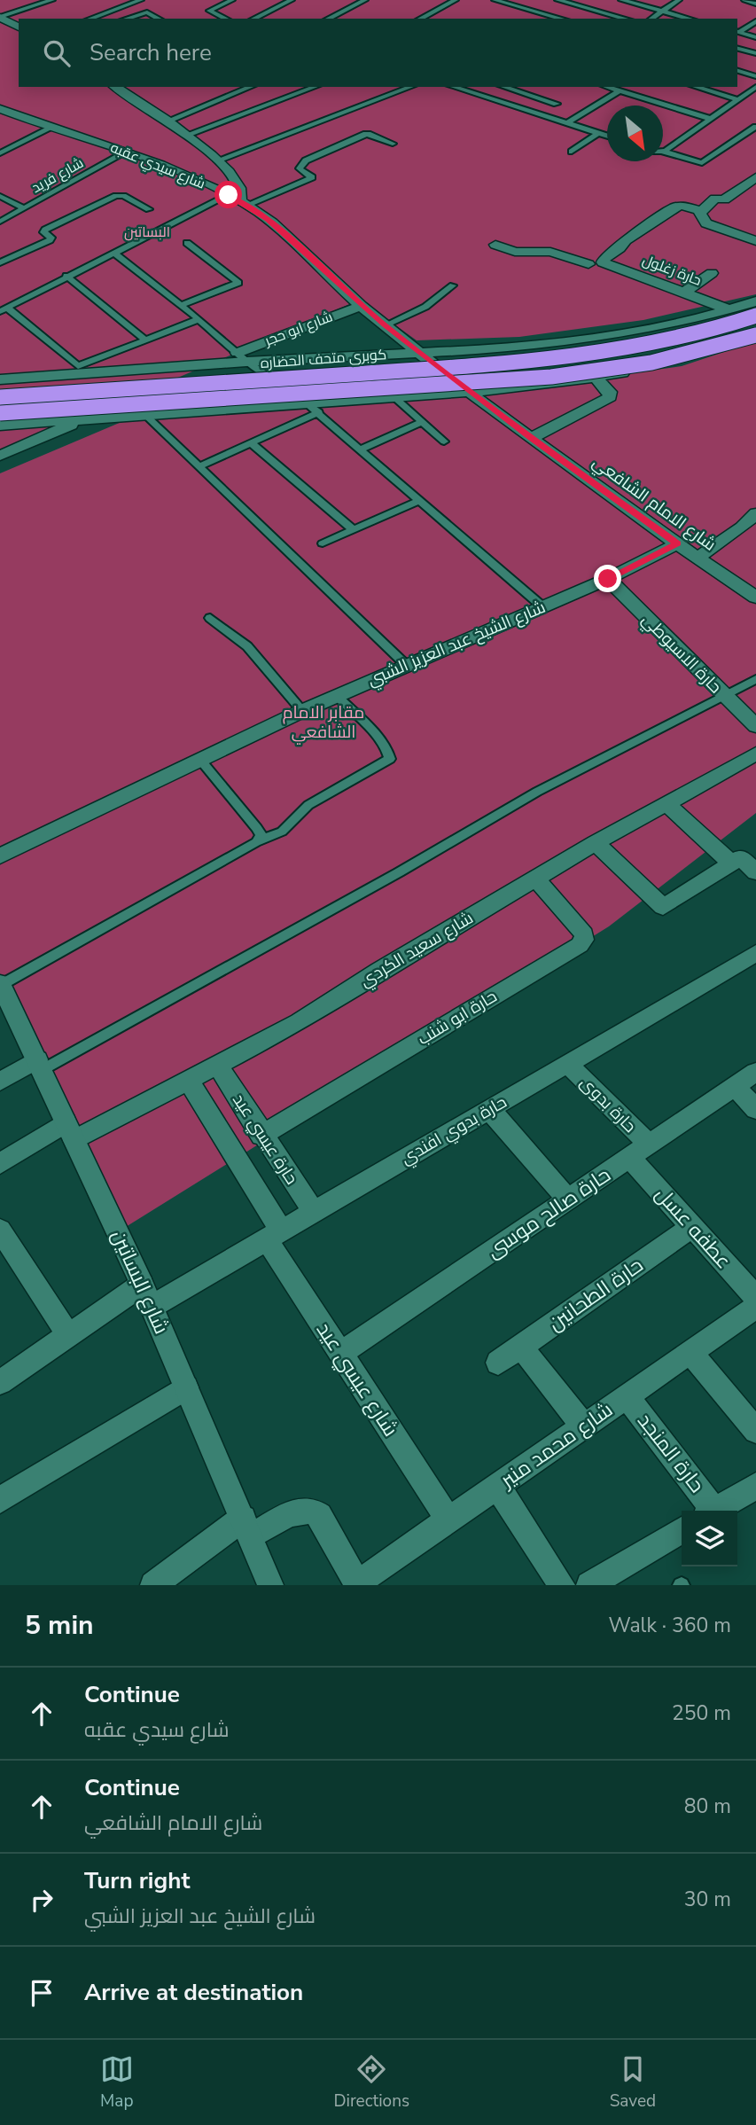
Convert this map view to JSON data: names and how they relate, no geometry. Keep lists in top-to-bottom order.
{
  "streets": {
    "highway": ["كوبرى متحف الحضاره"],
    "street": [
      "شارع سيدي عقبه",
      "حارة زغلول",
      "شارع ابو حجر",
      "شارع الامام الشافعي",
      "شارع الشيخ عبد العزيز الشبي",
      "حارة الاسيوطي",
      "شارع سعيد الكردي",
      "حارة ابو شنب",
      "حارة بدوى",
      "حارة بدوي افندي",
      "حارة عيسي عيد",
      "حارة صالح موسى",
      "عطفه عسل",
      "شارع البساتين",
      "حارة الطحانين",
      "شارع عيسي عيد",
      "شارع محمد منير",
      "حارة المنجد"
    ],
    "lane": ["شارع فريد"]
  },
  "crossings": [
    ["شارع سيدي عقبه", "شارع فريد"],
    ["شارع سيدي عقبه", "شارع ابو حجر"],
    ["شارع سيدي عقبه", "شارع الامام الشافعي"],
    ["حارة زغلول", "كوبرى متحف الحضاره"],
    ["شارع الامام الشافعي", "شارع الشيخ عبد العزيز الشبي"],
    ["شارع الشيخ عبد العزيز الشبي", "حارة الاسيوطي"],
    ["شارع سعيد الكردي", "حارة ابو شنب"],
    ["شارع سعيد الكردي", "حارة عيسي عيد"],
    ["شارع سعيد الكردي", "شارع البساتين"],
    ["شارع سعيد الكردي", "شارع عيسي عيد"],
    ["حارة ابو شنب", "حارة عيسي عيد"],
    ["حارة بدوى", "حارة بدوي افندي"],
    ["حارة بدوى", "حارة صالح موسى"],
    ["حارة بدوى", "عطفه عسل"],
    ["حارة بدوي افندي", "حارة عيسي عيد"],
    ["حارة بدوي افندي", "شارع البساتين"],
    ["حارة بدوي افندي", "شارع عيسي عيد"],
    ["حارة صالح موسى", "عطفه عسل"],
    ["حارة صالح موسى", "شارع عيسي عيد"],
    ["عطفه عسل", "حارة الطحانين"],
    ["شارع عيسي عيد", "شارع محمد منير"],
    ["شارع محمد منير", "حارة المنجد"]
  ],
  "parks": ["البساتين", "مقابر الامام الشافعي"],
  "north": "bottom right",
  "page": {
    "search": "Search here",
    "heading": ["5 min", "Walk · 360 m"],
    "list": [
      ["Continue", "شارع سيدي عقبه", "250 m"],
      ["Continue", "شارع الامام الشافعي", "80 m"],
      ["Turn right", "شارع الشيخ عبد العزيز الشبي", "30 m"],
      "Arrive at destination"
    ],
    "nav": ["Map", "Directions", "Saved"]
  }
}
